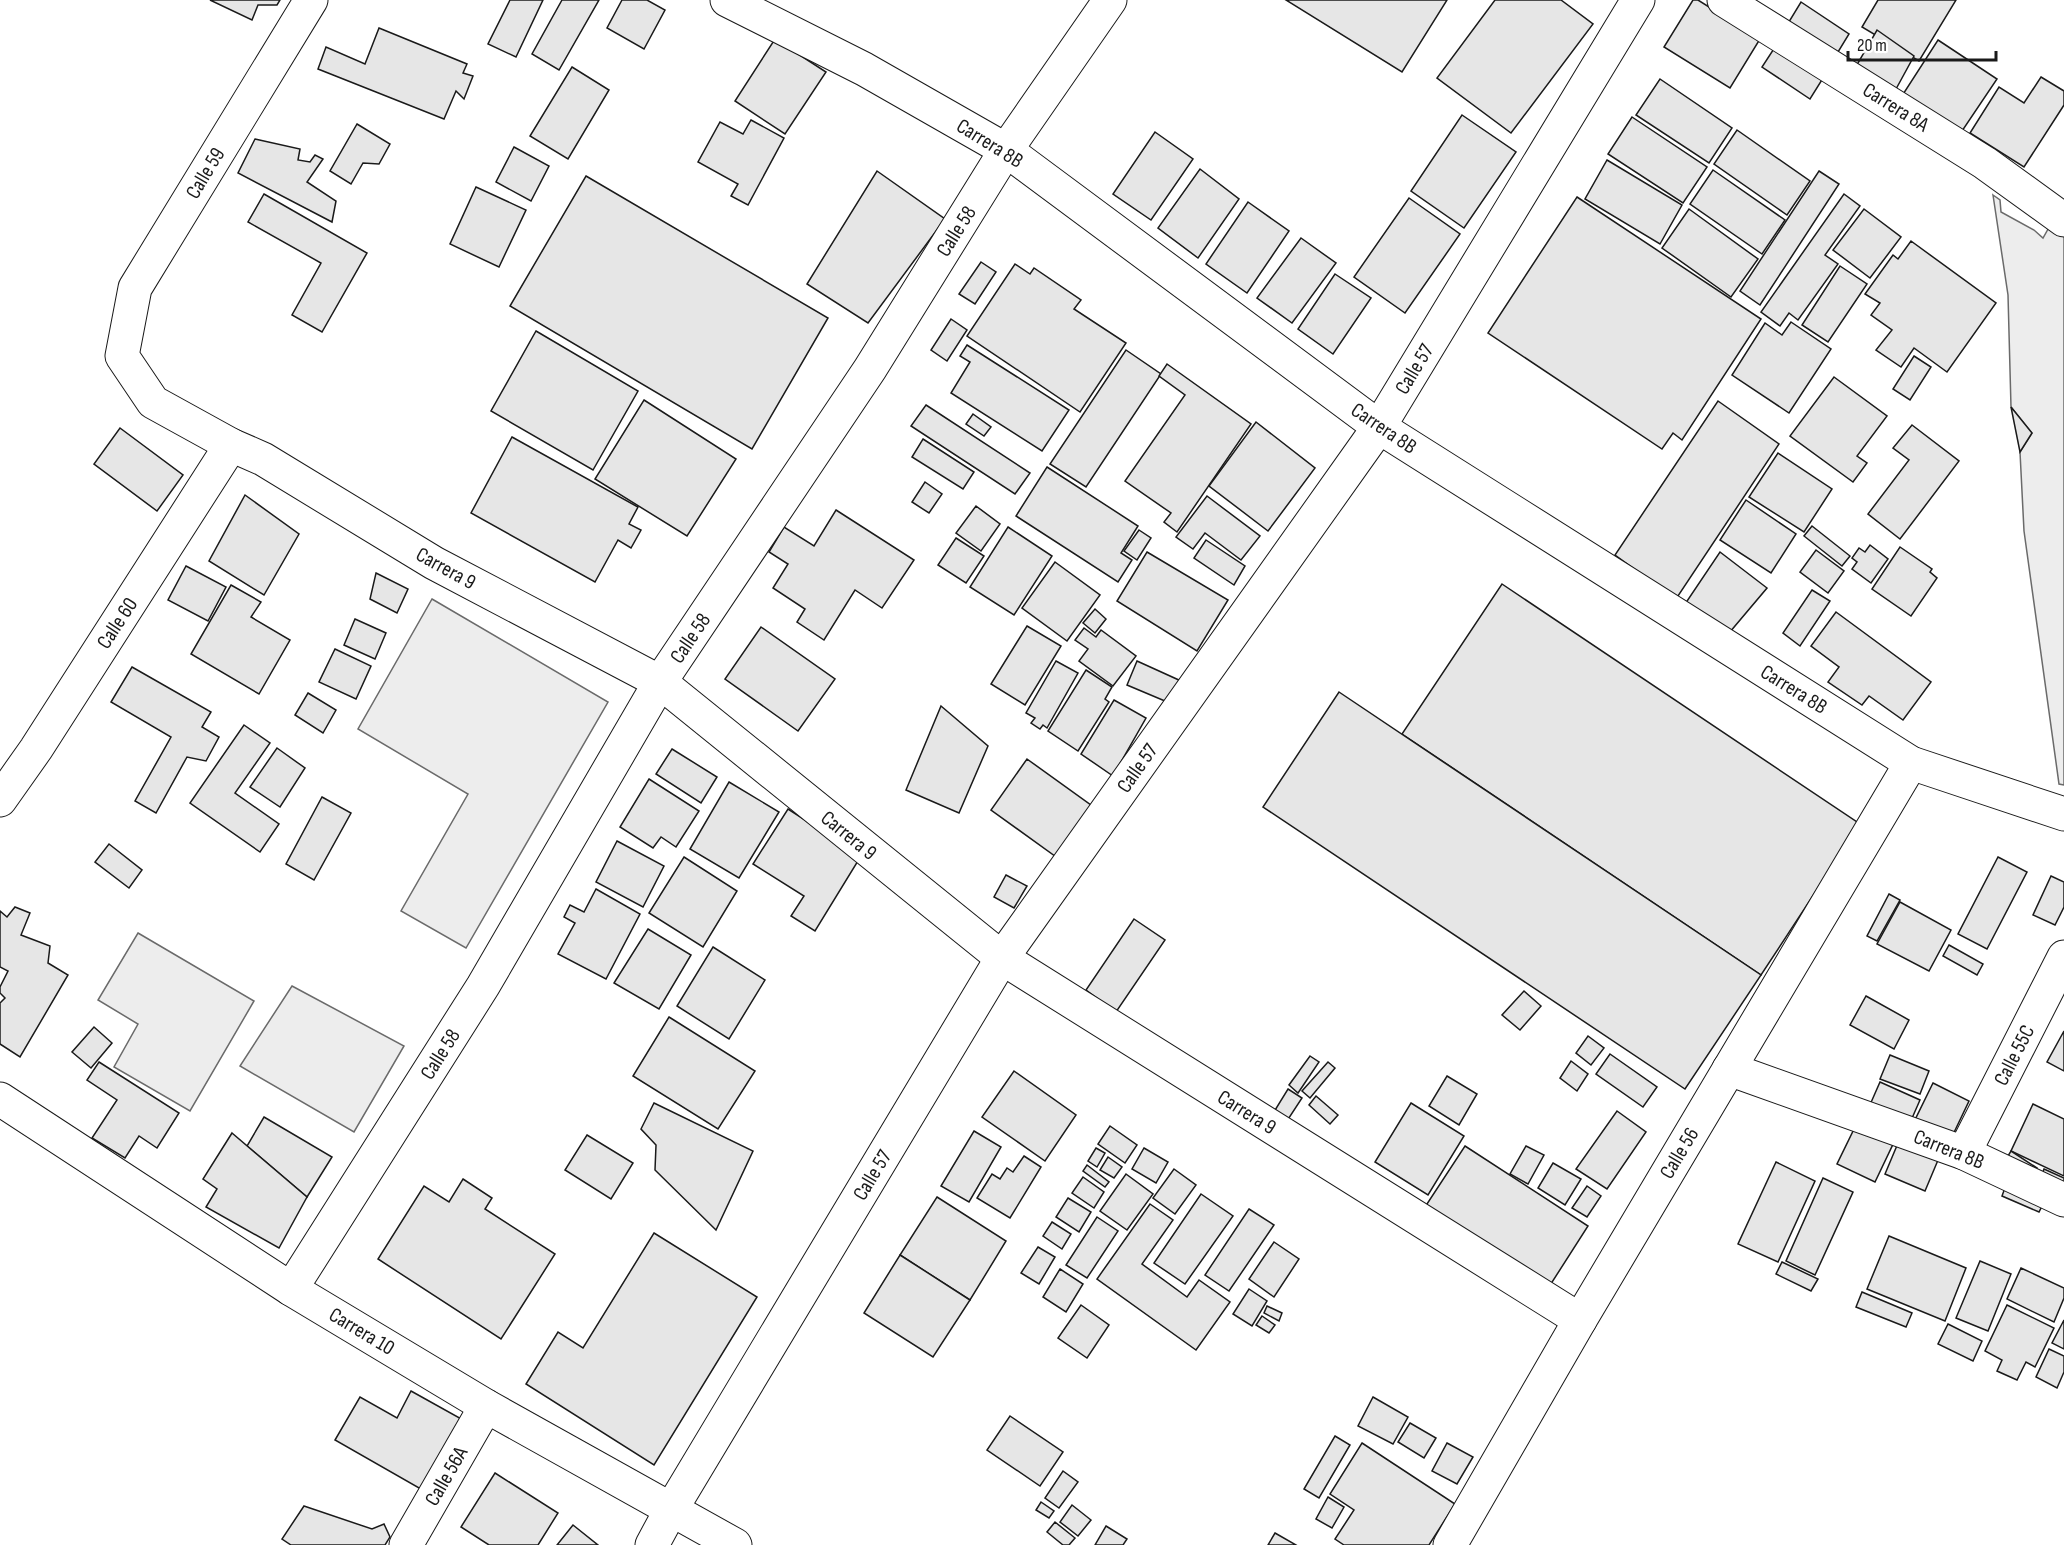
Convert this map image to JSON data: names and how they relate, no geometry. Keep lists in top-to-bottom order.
{
  "streets": {
    "street": [
      "Carrera 8A",
      "Carrera 8B",
      "Calle 59",
      "Calle 58",
      "Calle 57",
      "Carrera 9",
      "Calle 60",
      "Calle 55C",
      "Calle 56",
      "Carrera 10",
      "Calle 56A"
    ]
  },
  "crossings": [
    ["Carrera 8B", "Calle 58"],
    ["Carrera 8B", "Calle 57"],
    ["Carrera 8B", "Calle 55C"],
    ["Carrera 8B", "Calle 56"],
    ["Calle 59", "Carrera 9"],
    ["Calle 58", "Carrera 9"],
    ["Calle 58", "Carrera 10"],
    ["Calle 57", "Carrera 9"],
    ["Calle 57", "Carrera 10"],
    ["Carrera 9", "Calle 60"],
    ["Carrera 9", "Calle 56"],
    ["Carrera 10", "Calle 56A"]
  ],
  "scale_bar": "20 m"
}
